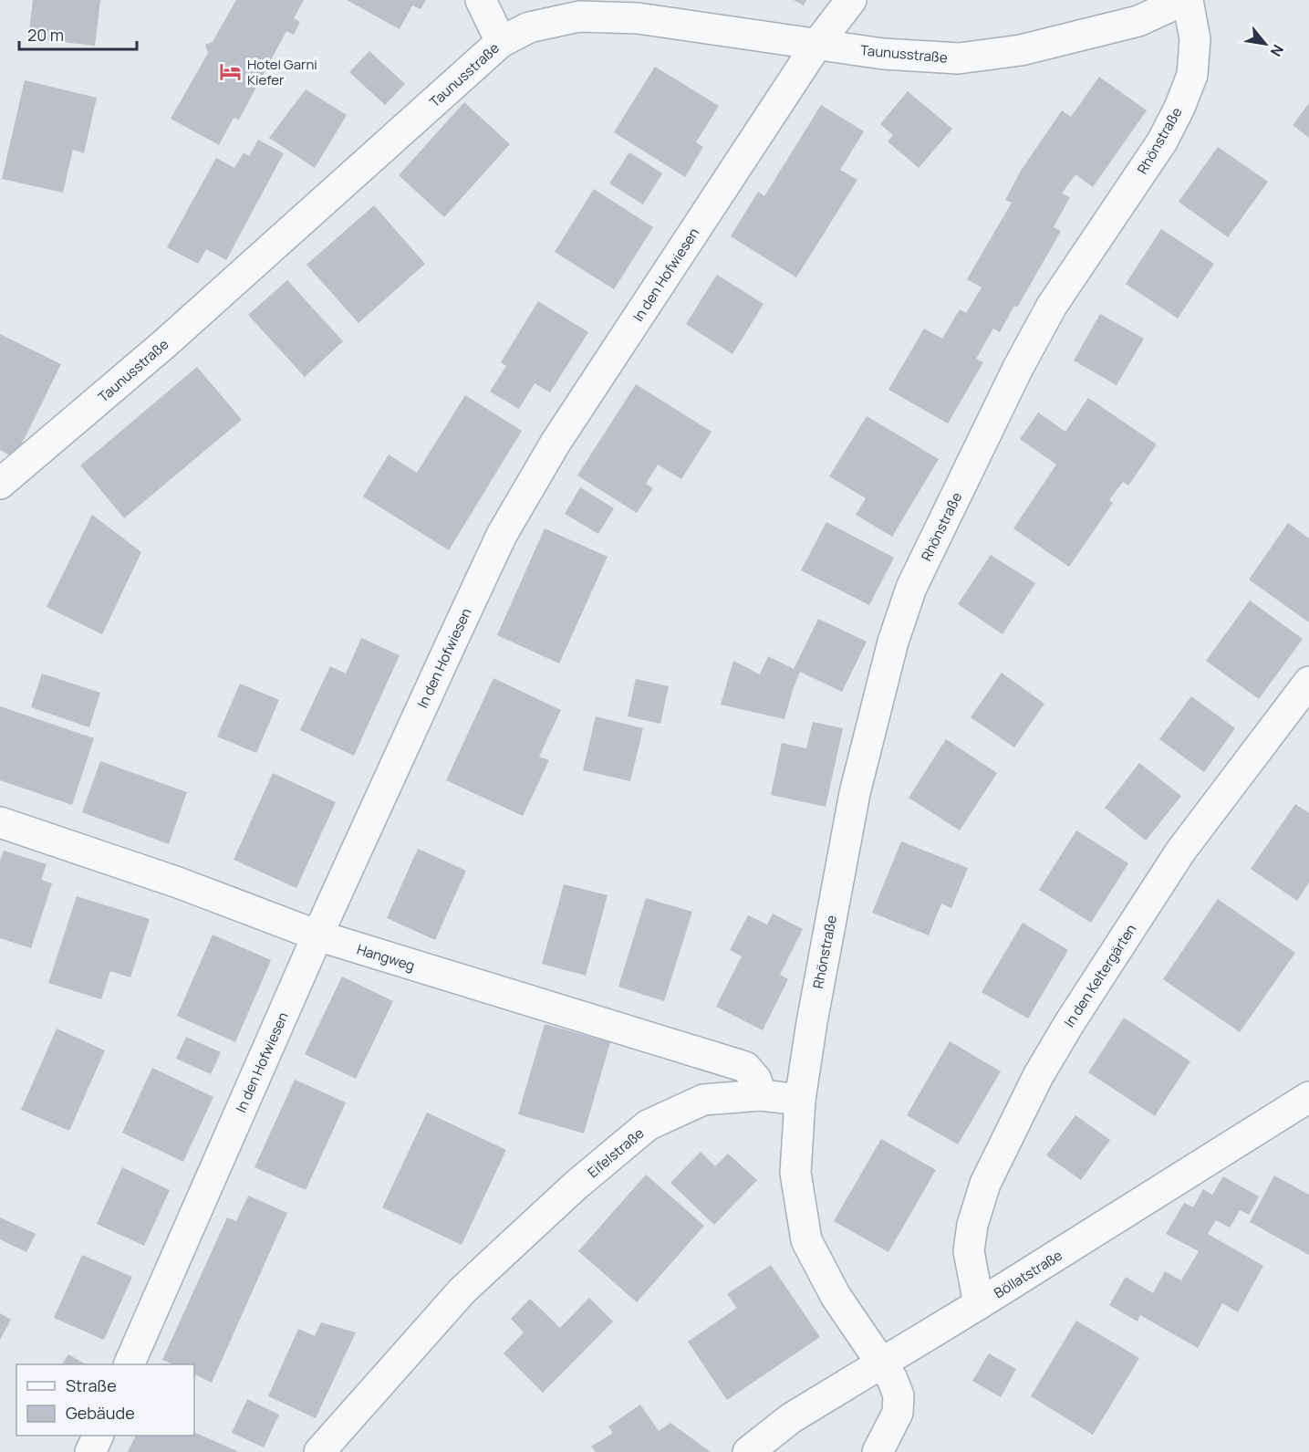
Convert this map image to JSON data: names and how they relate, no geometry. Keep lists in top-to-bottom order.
{
  "streets": {
    "street": [
      "Taunusstraße",
      "Rhönstraße",
      "In den Hofwiesen",
      "Hangweg",
      "In den Keltergärten",
      "Eifelstraße",
      "Böllatstraße"
    ]
  },
  "crossings": [
    ["Taunusstraße", "Rhönstraße"],
    ["Taunusstraße", "In den Hofwiesen"],
    ["Rhönstraße", "Eifelstraße"],
    ["In den Hofwiesen", "Hangweg"],
    ["Hangweg", "Eifelstraße"],
    ["In den Keltergärten", "Böllatstraße"]
  ],
  "places": {
    "hotel": ["Hotel Garni Kiefer"]
  },
  "legend": ["Straße", "Gebäude"],
  "scale_bar": "20 m",
  "north": "bottom right"
}
